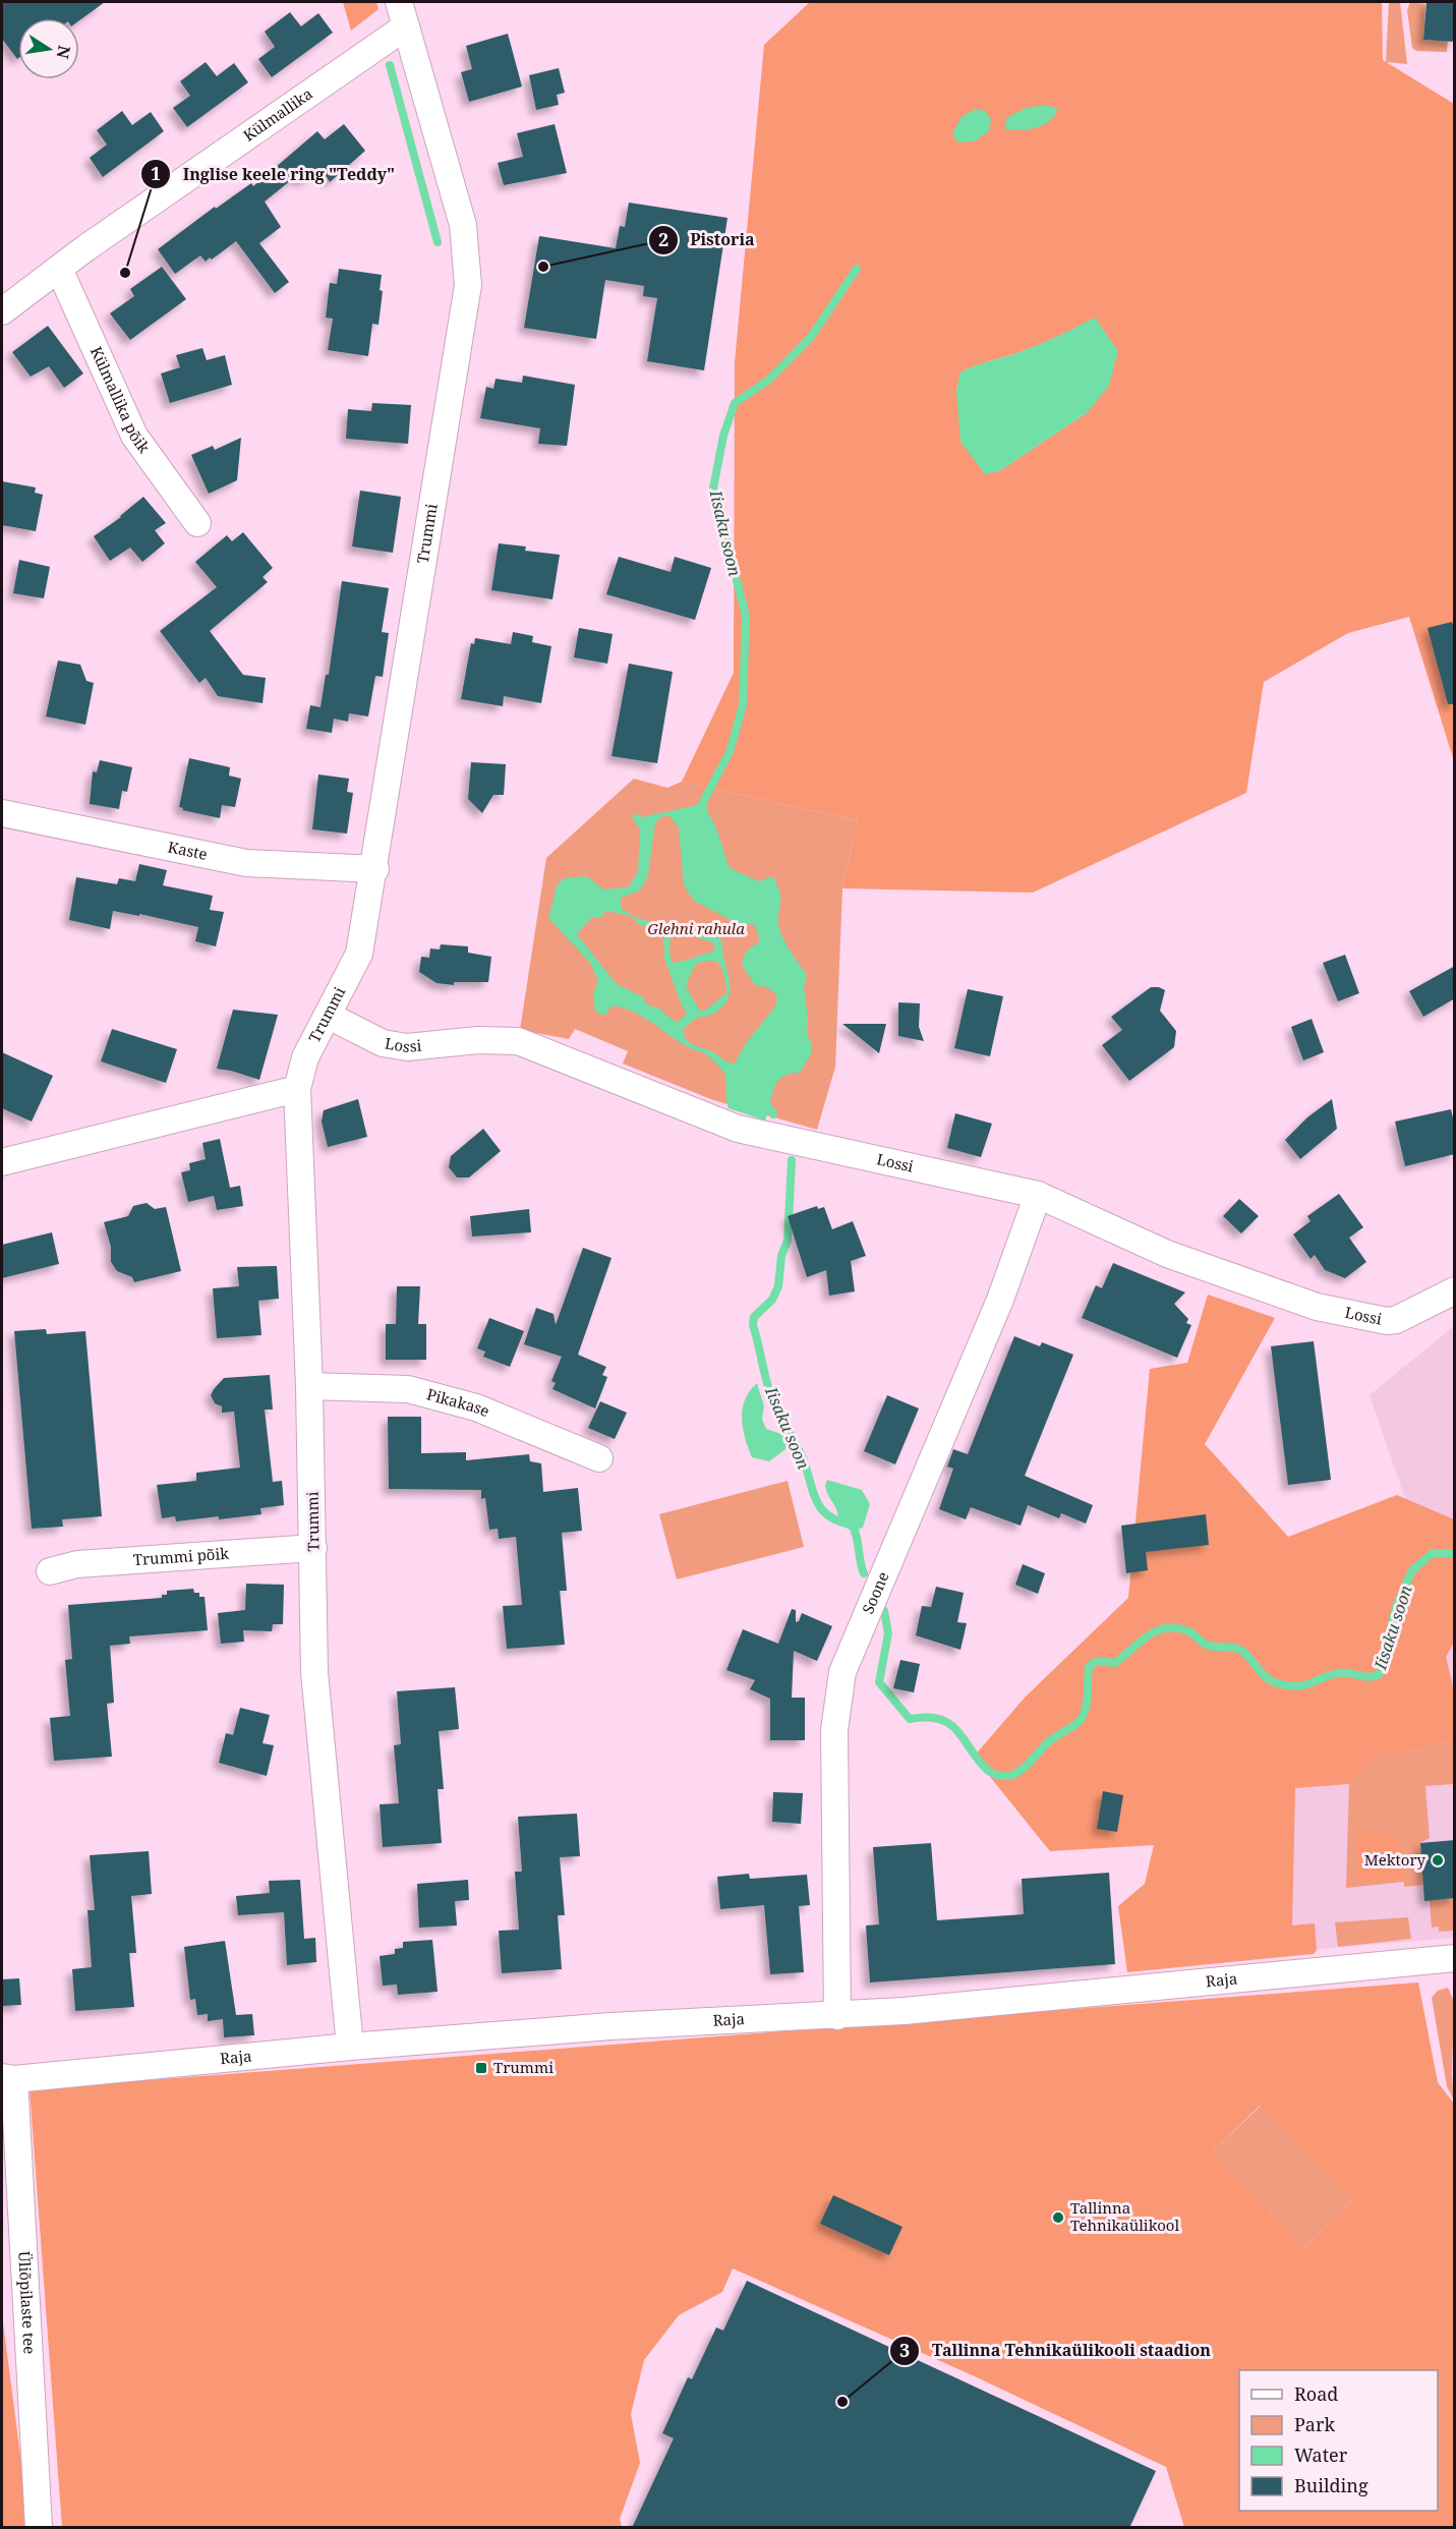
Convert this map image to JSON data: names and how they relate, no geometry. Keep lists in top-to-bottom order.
{
  "streets": {
    "street": [
      "Külmallika",
      "Külmallika põik",
      "Trummi",
      "Kaste",
      "Lossi",
      "Pikakase",
      "Trummi põik",
      "Soone",
      "Raja",
      "Üliõpilaste tee"
    ]
  },
  "crossings": [
    ["Külmallika", "Külmallika põik"],
    ["Külmallika", "Trummi"],
    ["Trummi", "Kaste"],
    ["Trummi", "Lossi"],
    ["Trummi", "Pikakase"],
    ["Trummi", "Trummi põik"],
    ["Trummi", "Raja"],
    ["Lossi", "Soone"],
    ["Soone", "Raja"],
    ["Raja", "Üliõpilaste tee"]
  ],
  "water": ["Iisaku soon"],
  "parks": ["Glehni rahula"],
  "places": {
    "other": [
      "Pistoria",
      "Inglise keele ring \"Teddy\"",
      "Mektory",
      "Tallinna Tehnikaülikool",
      "Tallinna Tehnikaülikooli staadion"
    ],
    "transit": ["Trummi"]
  },
  "legend": [
    "Road",
    "Park",
    "Water",
    "Building"
  ],
  "north": "right"
}
